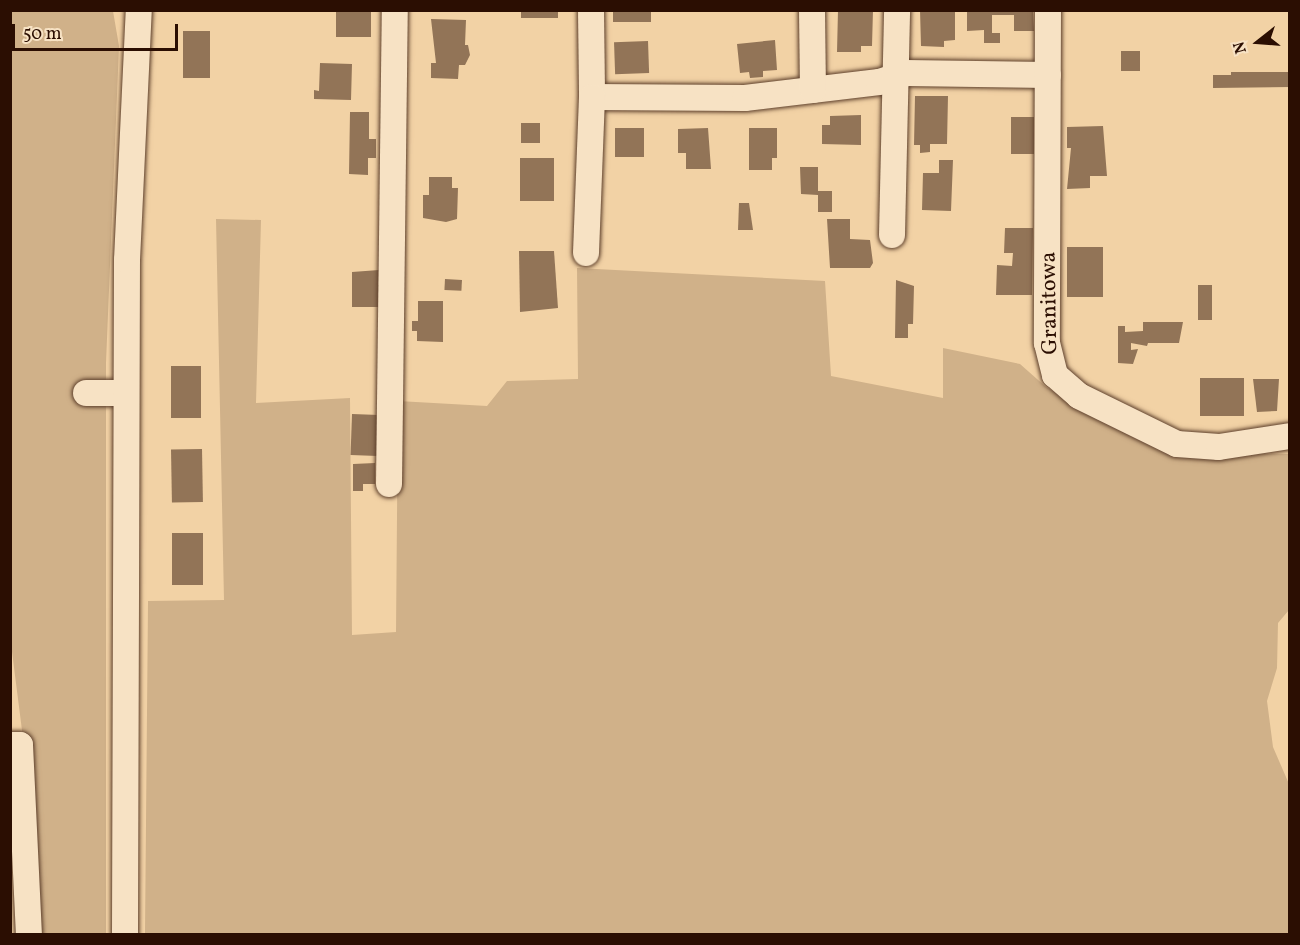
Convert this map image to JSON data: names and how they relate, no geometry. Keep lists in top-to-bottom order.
{
  "streets": {
    "street": ["Granitowa"]
  },
  "scale_bar": "50 m",
  "north": "left"
}
